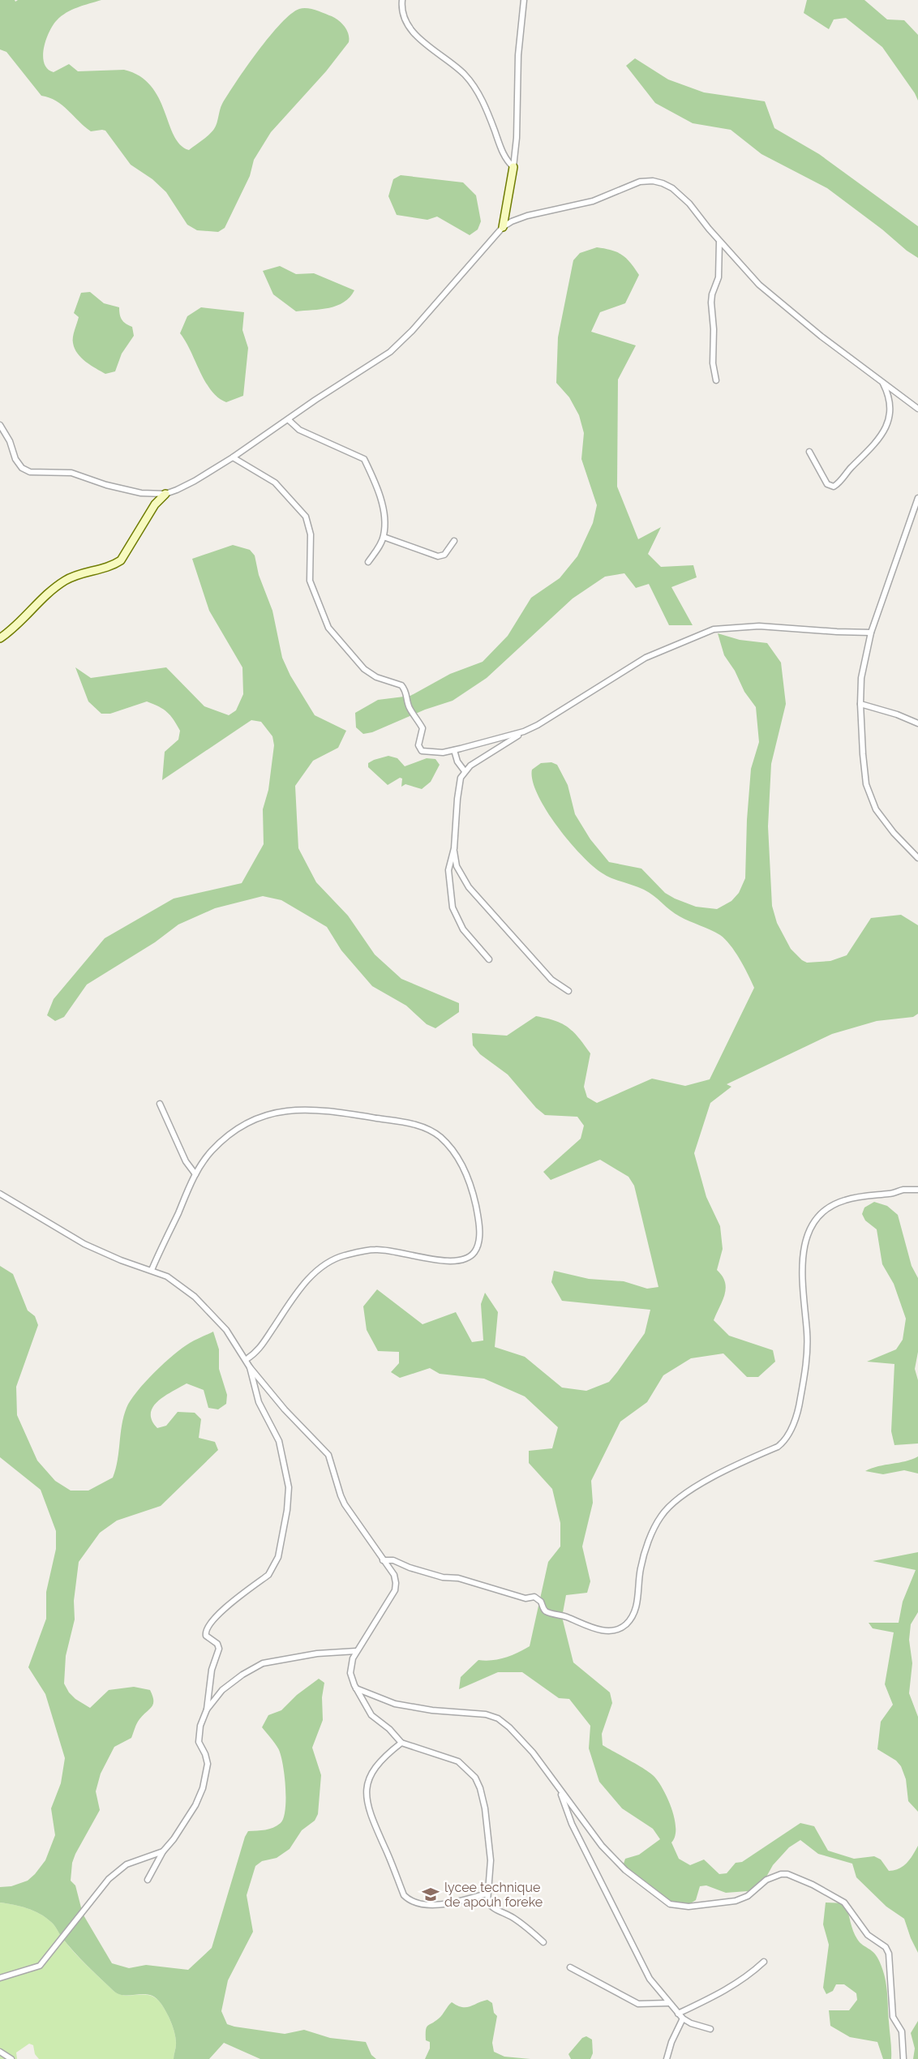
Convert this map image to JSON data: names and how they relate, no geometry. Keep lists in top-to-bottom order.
{
  "places": {
    "school or university": ["lycee technique de apouh foreke"]
  }
}
